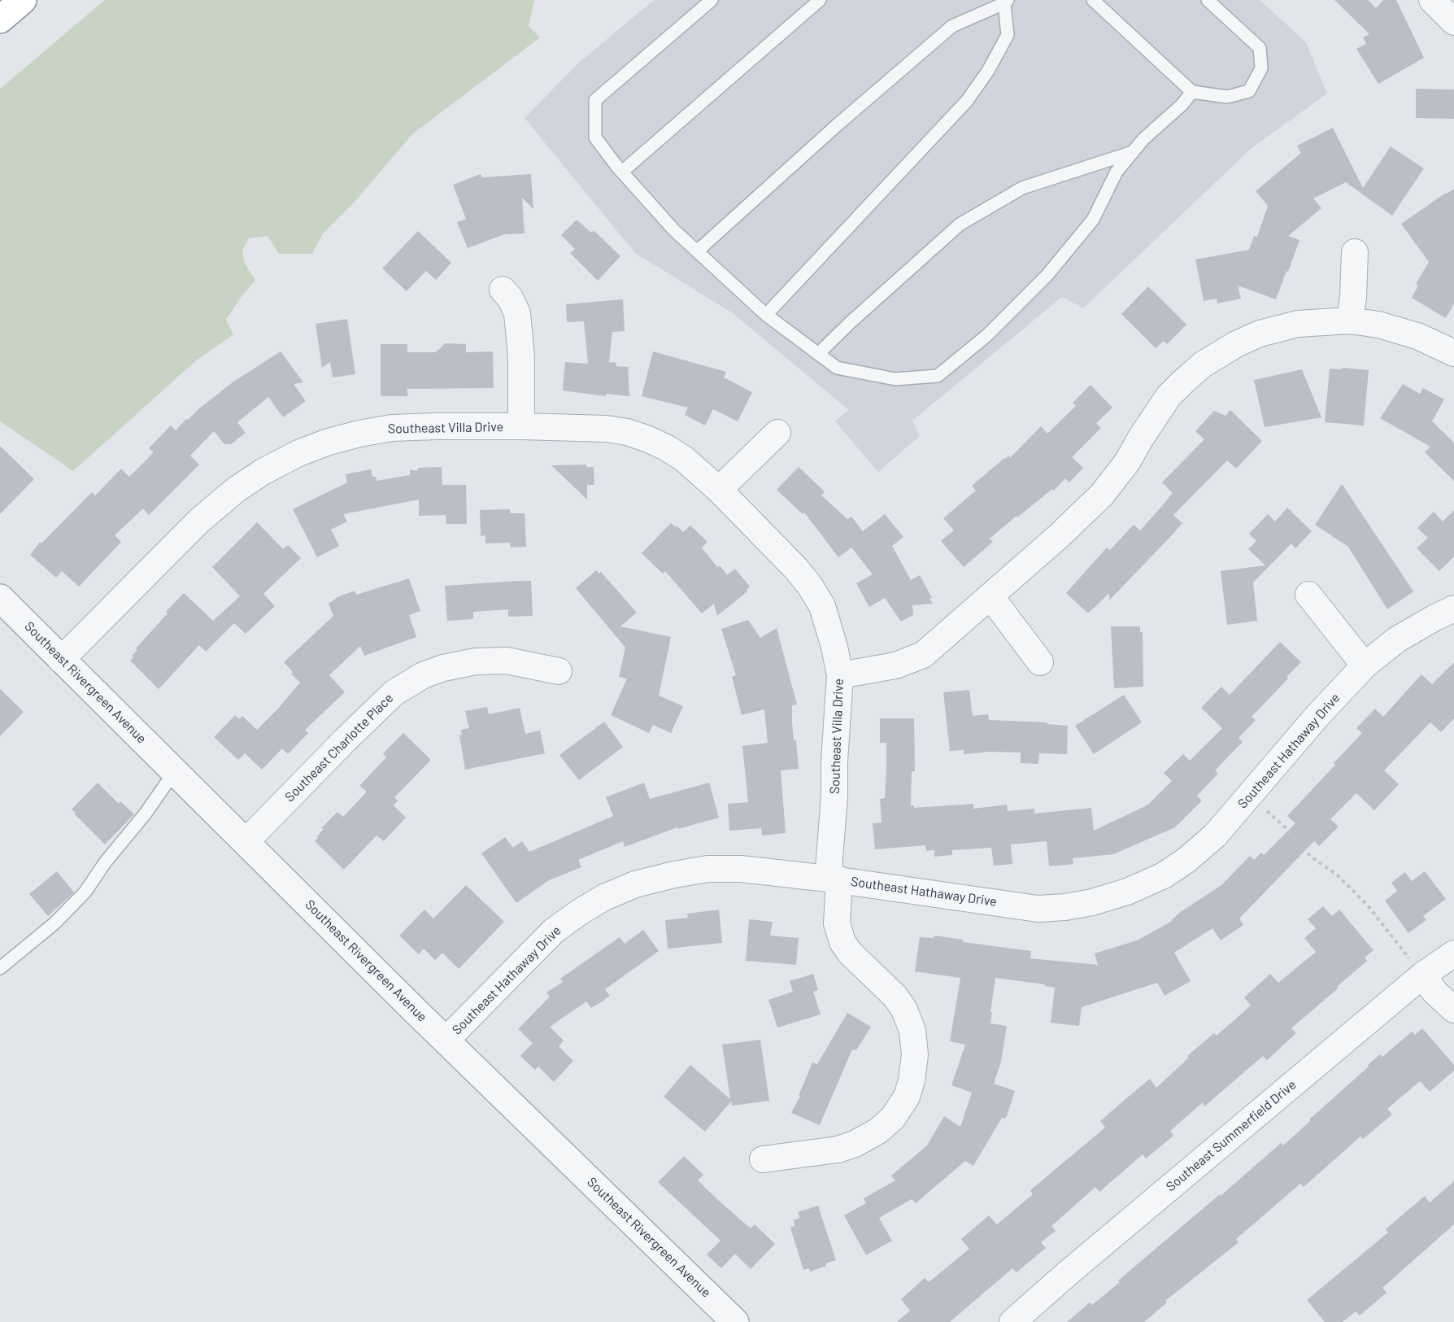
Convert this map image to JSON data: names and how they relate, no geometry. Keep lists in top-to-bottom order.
{
  "streets": {
    "street": [
      "Southeast Villa Drive",
      "Southeast Rivergreen Avenue",
      "Southeast Charlotte Place",
      "Southeast Hathaway Drive",
      "Southeast Summerfield Drive"
    ]
  },
  "crossings": [
    ["Southeast Villa Drive", "Southeast Rivergreen Avenue"],
    ["Southeast Villa Drive", "Southeast Hathaway Drive"],
    ["Southeast Rivergreen Avenue", "Southeast Charlotte Place"],
    ["Southeast Rivergreen Avenue", "Southeast Hathaway Drive"]
  ]
}
